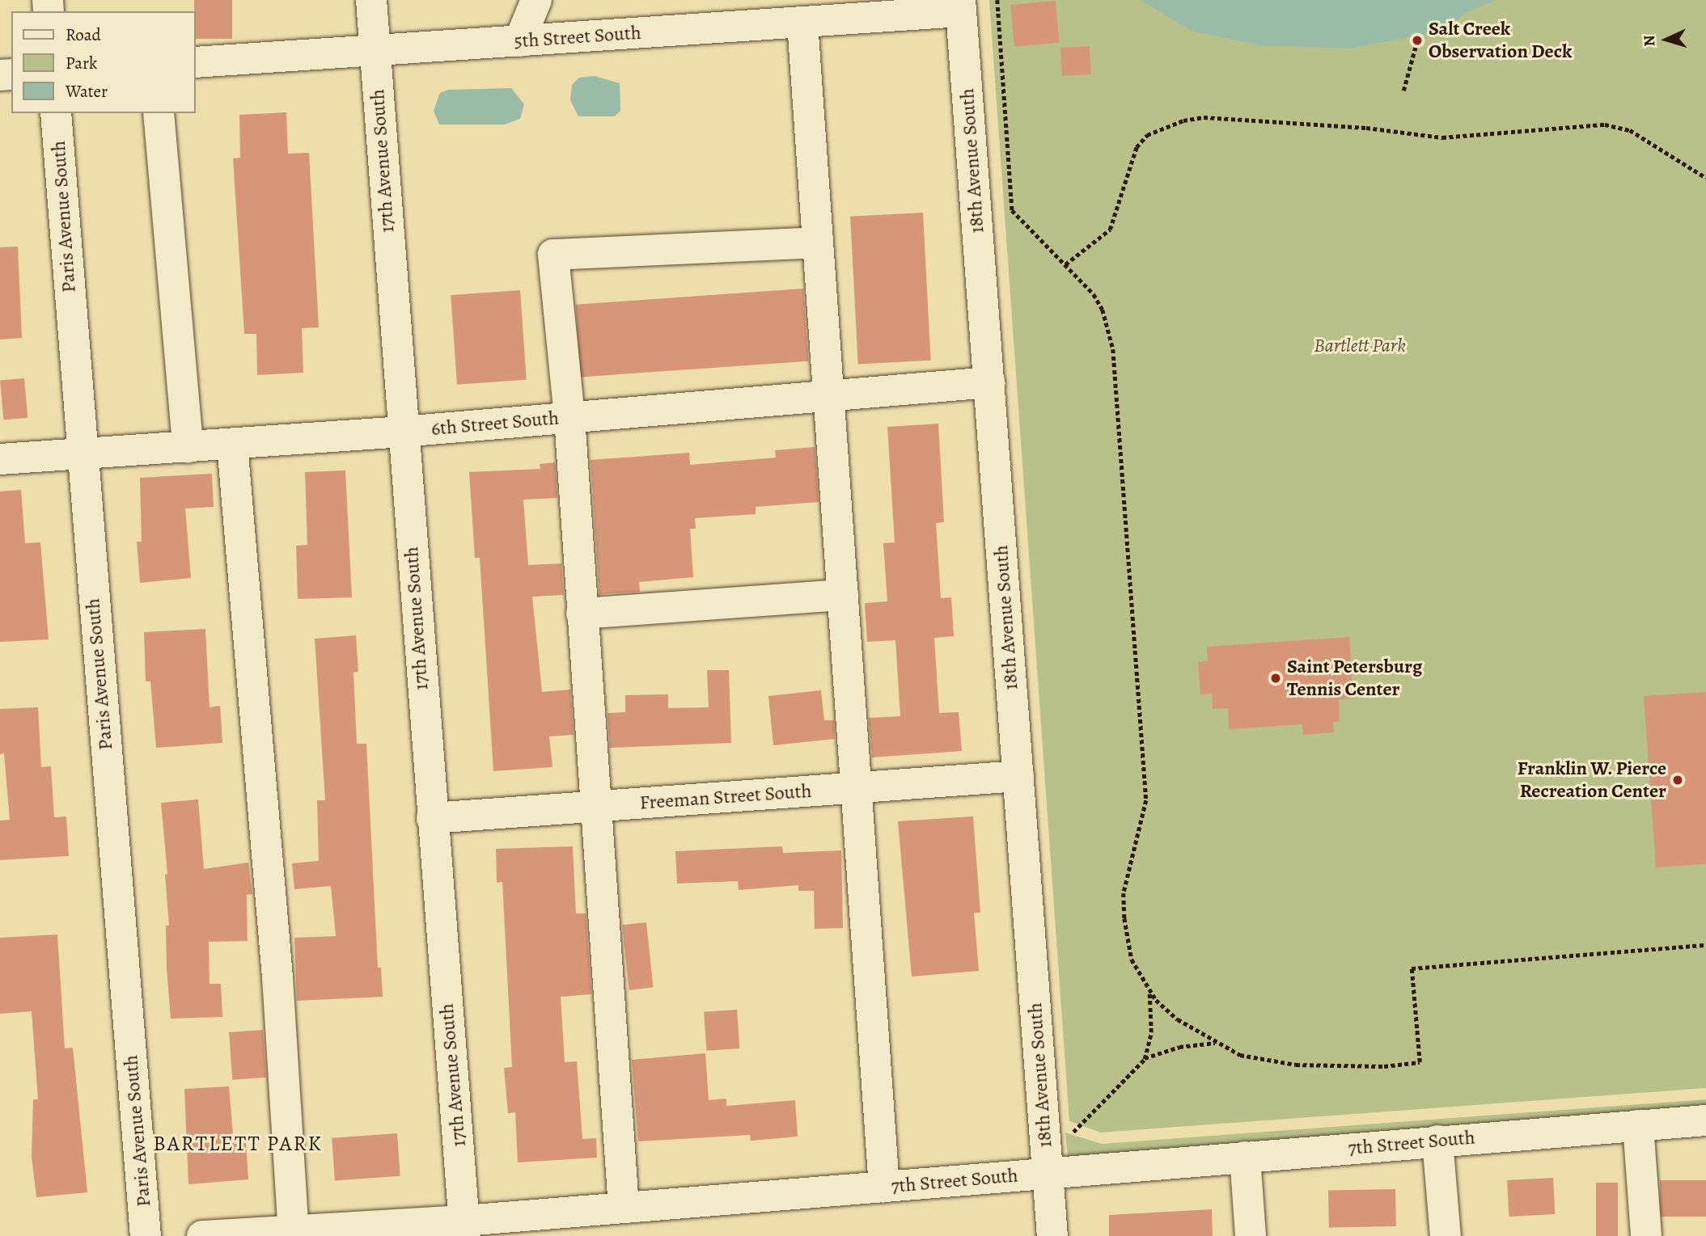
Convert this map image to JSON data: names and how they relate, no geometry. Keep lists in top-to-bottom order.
{
  "streets": {
    "street": [
      "5th Street South",
      "17th Avenue South",
      "18th Avenue South",
      "Paris Avenue South",
      "6th Street South",
      "Freeman Street South",
      "7th Street South"
    ]
  },
  "crossings": [
    ["5th Street South", "17th Avenue South"],
    ["5th Street South", "18th Avenue South"],
    ["17th Avenue South", "6th Street South"],
    ["17th Avenue South", "Freeman Street South"],
    ["17th Avenue South", "7th Street South"],
    ["18th Avenue South", "6th Street South"],
    ["18th Avenue South", "Freeman Street South"],
    ["18th Avenue South", "7th Street South"],
    ["Paris Avenue South", "6th Street South"]
  ],
  "districts": ["BARTLETT PARK"],
  "parks": ["Bartlett Park"],
  "places": ["Salt Creek Observation Deck", "Saint Petersburg Tennis Center", "Franklin W. Pierce Recreation Center"],
  "legend": ["Road", "Park", "Water"],
  "north": "left"
}
